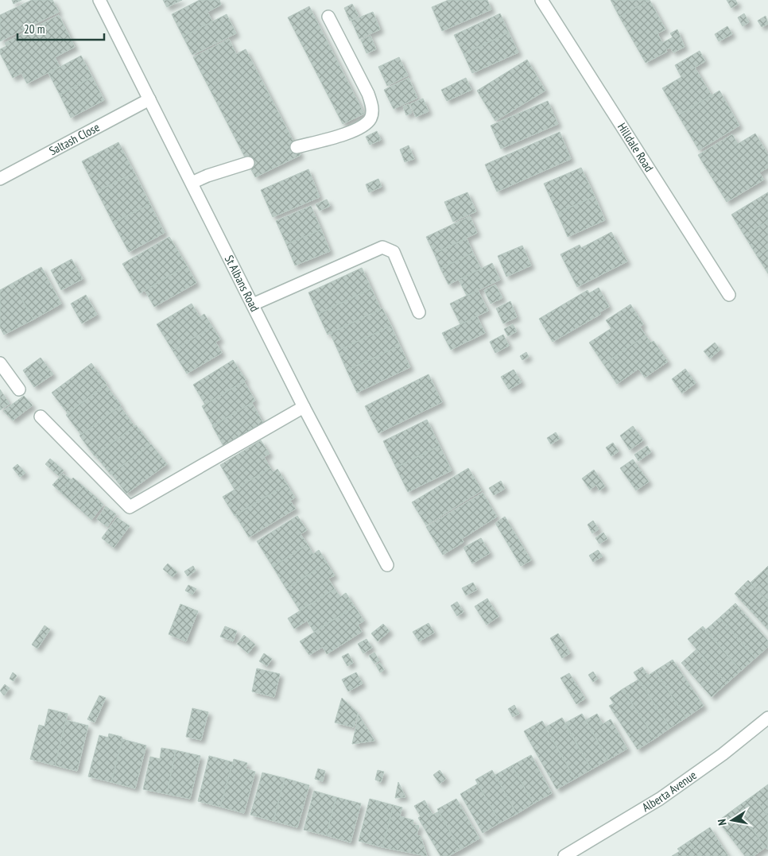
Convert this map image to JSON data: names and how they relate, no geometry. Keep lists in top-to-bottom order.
{
  "streets": {
    "street": [
      "Saltash Close",
      "Hilldale Road",
      "St Albans Road",
      "Alberta Avenue"
    ]
  },
  "crossings": [
    ["Saltash Close", "St Albans Road"]
  ],
  "scale_bar": "20 m",
  "north": "left"
}
